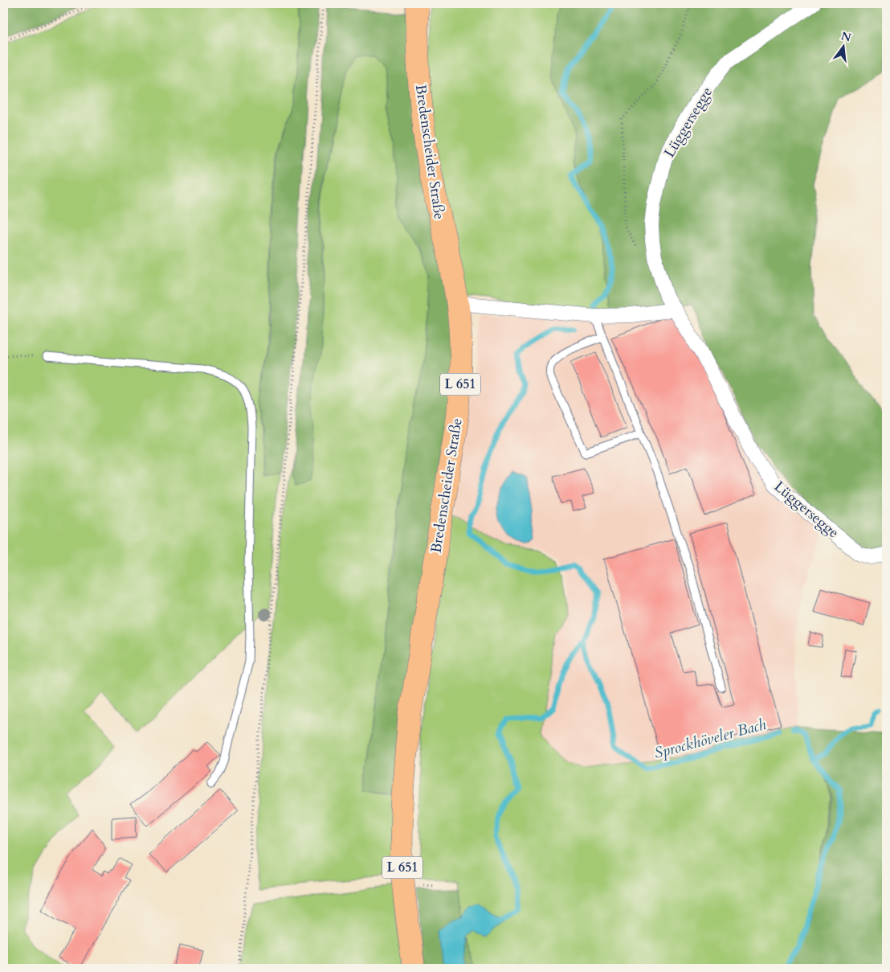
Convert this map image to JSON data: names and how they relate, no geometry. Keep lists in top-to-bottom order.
{
  "streets": {
    "main road": ["Bredenscheider Straße", "L 651"],
    "street": ["Lüggersegge"]
  },
  "water": ["Sprockhöveler Bach"],
  "north": "top"
}
